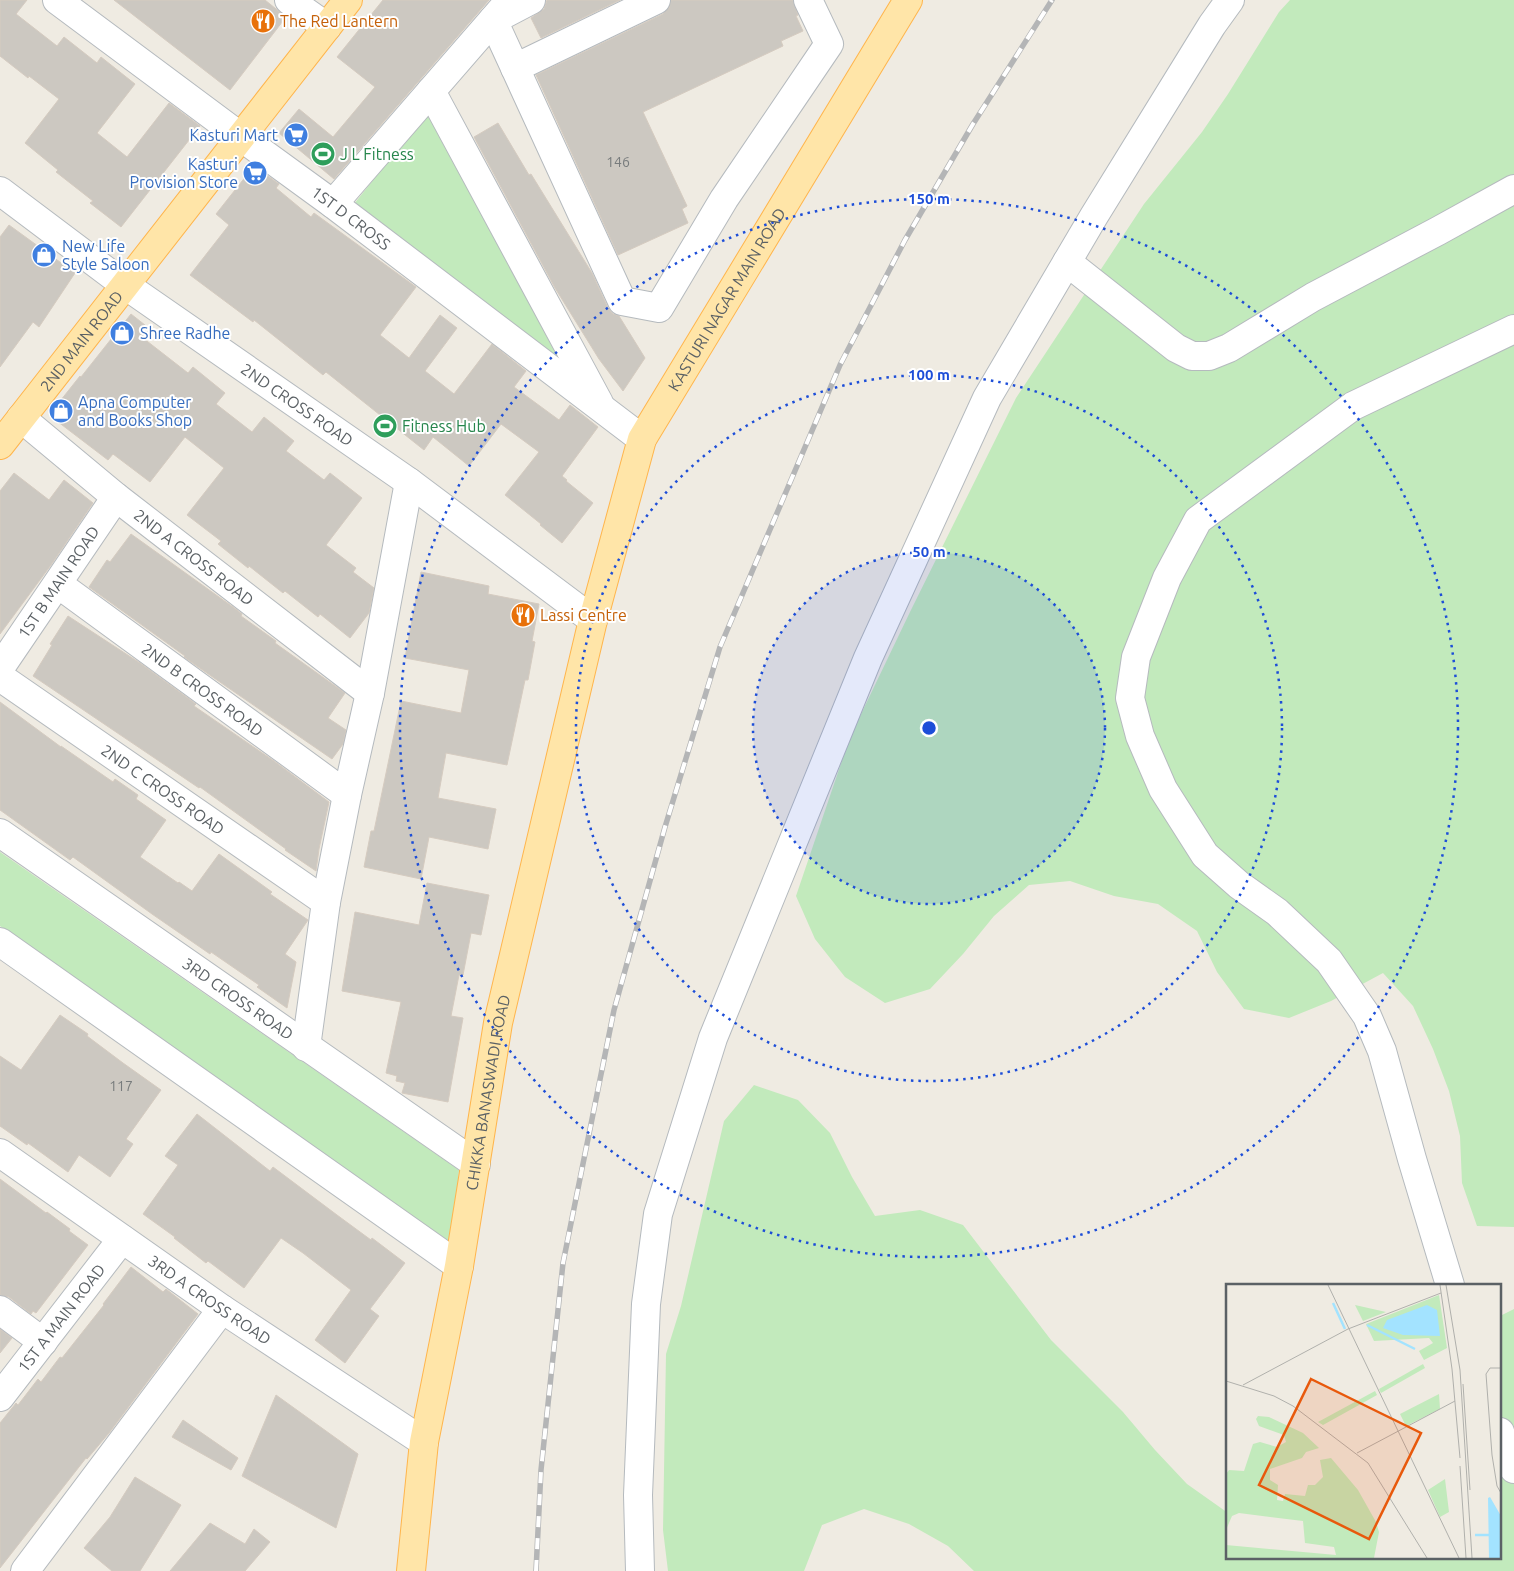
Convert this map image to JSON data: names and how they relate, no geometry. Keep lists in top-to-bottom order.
{
  "streets": {
    "main road": ["KASTURI NAGAR MAIN ROAD", "2ND MAIN ROAD", "CHIKKA BANASWADI ROAD"],
    "street": [
      "1ST D CROSS",
      "2ND CROSS ROAD",
      "2ND A CROSS ROAD",
      "1ST B MAIN ROAD",
      "2ND B CROSS ROAD",
      "2ND C CROSS ROAD",
      "3RD CROSS ROAD",
      "3RD A CROSS ROAD",
      "1ST A MAIN ROAD"
    ]
  },
  "crossings": [
    ["1ST D CROSS", "KASTURI NAGAR MAIN ROAD"],
    ["1ST D CROSS", "2ND MAIN ROAD"],
    ["KASTURI NAGAR MAIN ROAD", "2ND CROSS ROAD"],
    ["KASTURI NAGAR MAIN ROAD", "CHIKKA BANASWADI ROAD"],
    ["2ND MAIN ROAD", "2ND CROSS ROAD"],
    ["2ND MAIN ROAD", "2ND A CROSS ROAD"],
    ["2ND CROSS ROAD", "CHIKKA BANASWADI ROAD"],
    ["2ND A CROSS ROAD", "1ST B MAIN ROAD"],
    ["1ST B MAIN ROAD", "2ND B CROSS ROAD"],
    ["3RD CROSS ROAD", "CHIKKA BANASWADI ROAD"],
    ["CHIKKA BANASWADI ROAD", "3RD A CROSS ROAD"],
    ["3RD A CROSS ROAD", "1ST A MAIN ROAD"]
  ],
  "places": {
    "restaurant": ["The Red Lantern", "Lassi Centre"],
    "supermarket": ["Kasturi Mart", "Kasturi Provision Store"],
    "sports": ["J L Fitness", "Fitness Hub"],
    "shop": ["New Life Style Saloon", "Shree Radhe", "Apna Computer and Books Shop"]
  },
  "house_numbers": ["146", "117"],
  "rings": ["150 m", "100 m", "50 m"]
}
